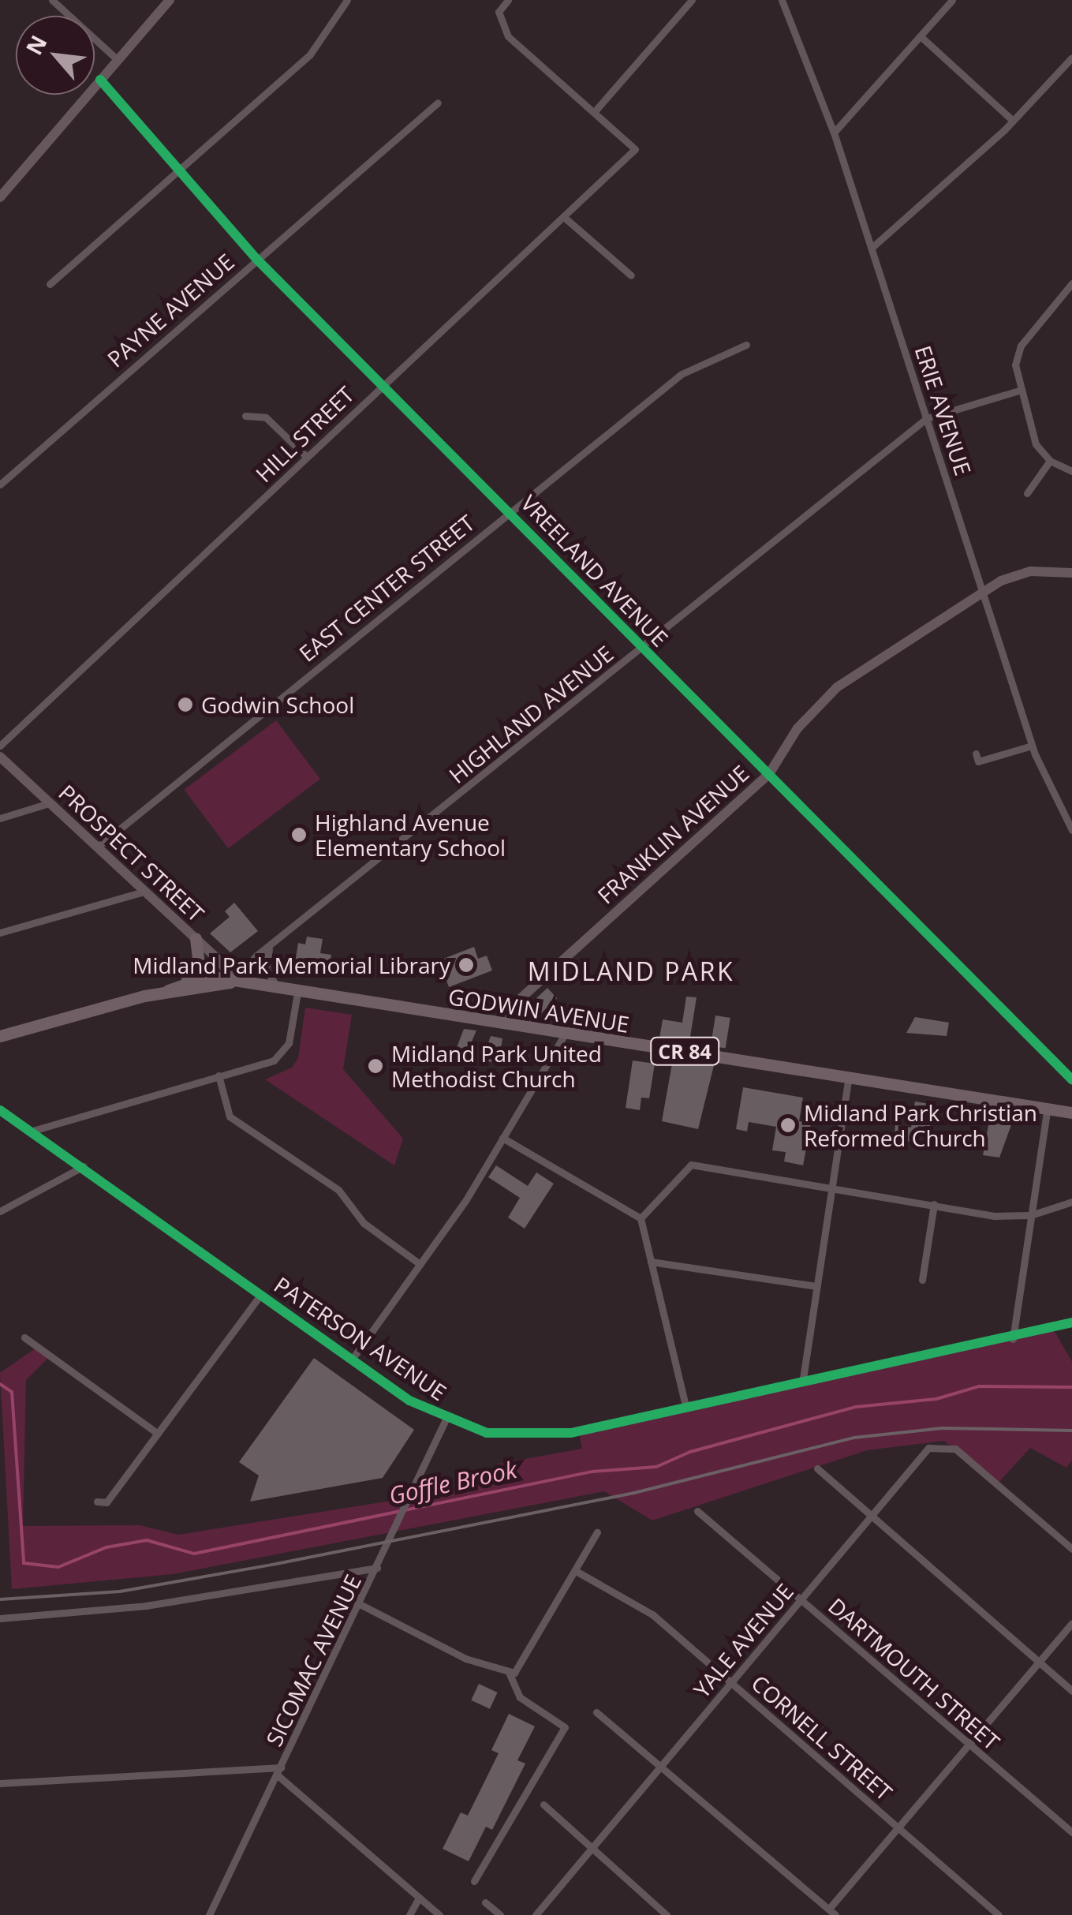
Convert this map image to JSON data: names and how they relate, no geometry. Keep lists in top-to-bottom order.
{
  "streets": {
    "main road": ["GODWIN AVENUE", "CR 84"],
    "street": [
      "PAYNE AVENUE",
      "ERIE AVENUE",
      "HILL STREET",
      "VREELAND AVENUE",
      "EAST CENTER STREET",
      "HIGHLAND AVENUE",
      "FRANKLIN AVENUE",
      "PROSPECT STREET",
      "PATERSON AVENUE",
      "YALE AVENUE",
      "SICOMAC AVENUE",
      "DARTMOUTH STREET",
      "CORNELL STREET"
    ]
  },
  "crossings": [
    ["PAYNE AVENUE", "VREELAND AVENUE"],
    ["ERIE AVENUE", "HIGHLAND AVENUE"],
    ["ERIE AVENUE", "FRANKLIN AVENUE"],
    ["HILL STREET", "VREELAND AVENUE"],
    ["VREELAND AVENUE", "EAST CENTER STREET"],
    ["VREELAND AVENUE", "HIGHLAND AVENUE"],
    ["VREELAND AVENUE", "FRANKLIN AVENUE"],
    ["EAST CENTER STREET", "PROSPECT STREET"],
    ["HIGHLAND AVENUE", "PROSPECT STREET"],
    ["HIGHLAND AVENUE", "GODWIN AVENUE"],
    ["FRANKLIN AVENUE", "GODWIN AVENUE"],
    ["PROSPECT STREET", "GODWIN AVENUE"],
    ["PATERSON AVENUE", "SICOMAC AVENUE"],
    ["YALE AVENUE", "DARTMOUTH STREET"],
    ["YALE AVENUE", "CORNELL STREET"]
  ],
  "districts": ["MIDLAND PARK"],
  "water": ["Goffle Brook"],
  "places": [
    "Godwin School",
    "Highland Avenue Elementary School",
    "Midland Park Memorial Library",
    "Midland Park United Methodist Church",
    "Midland Park Christian Reformed Church"
  ],
  "north": "top left"
}
